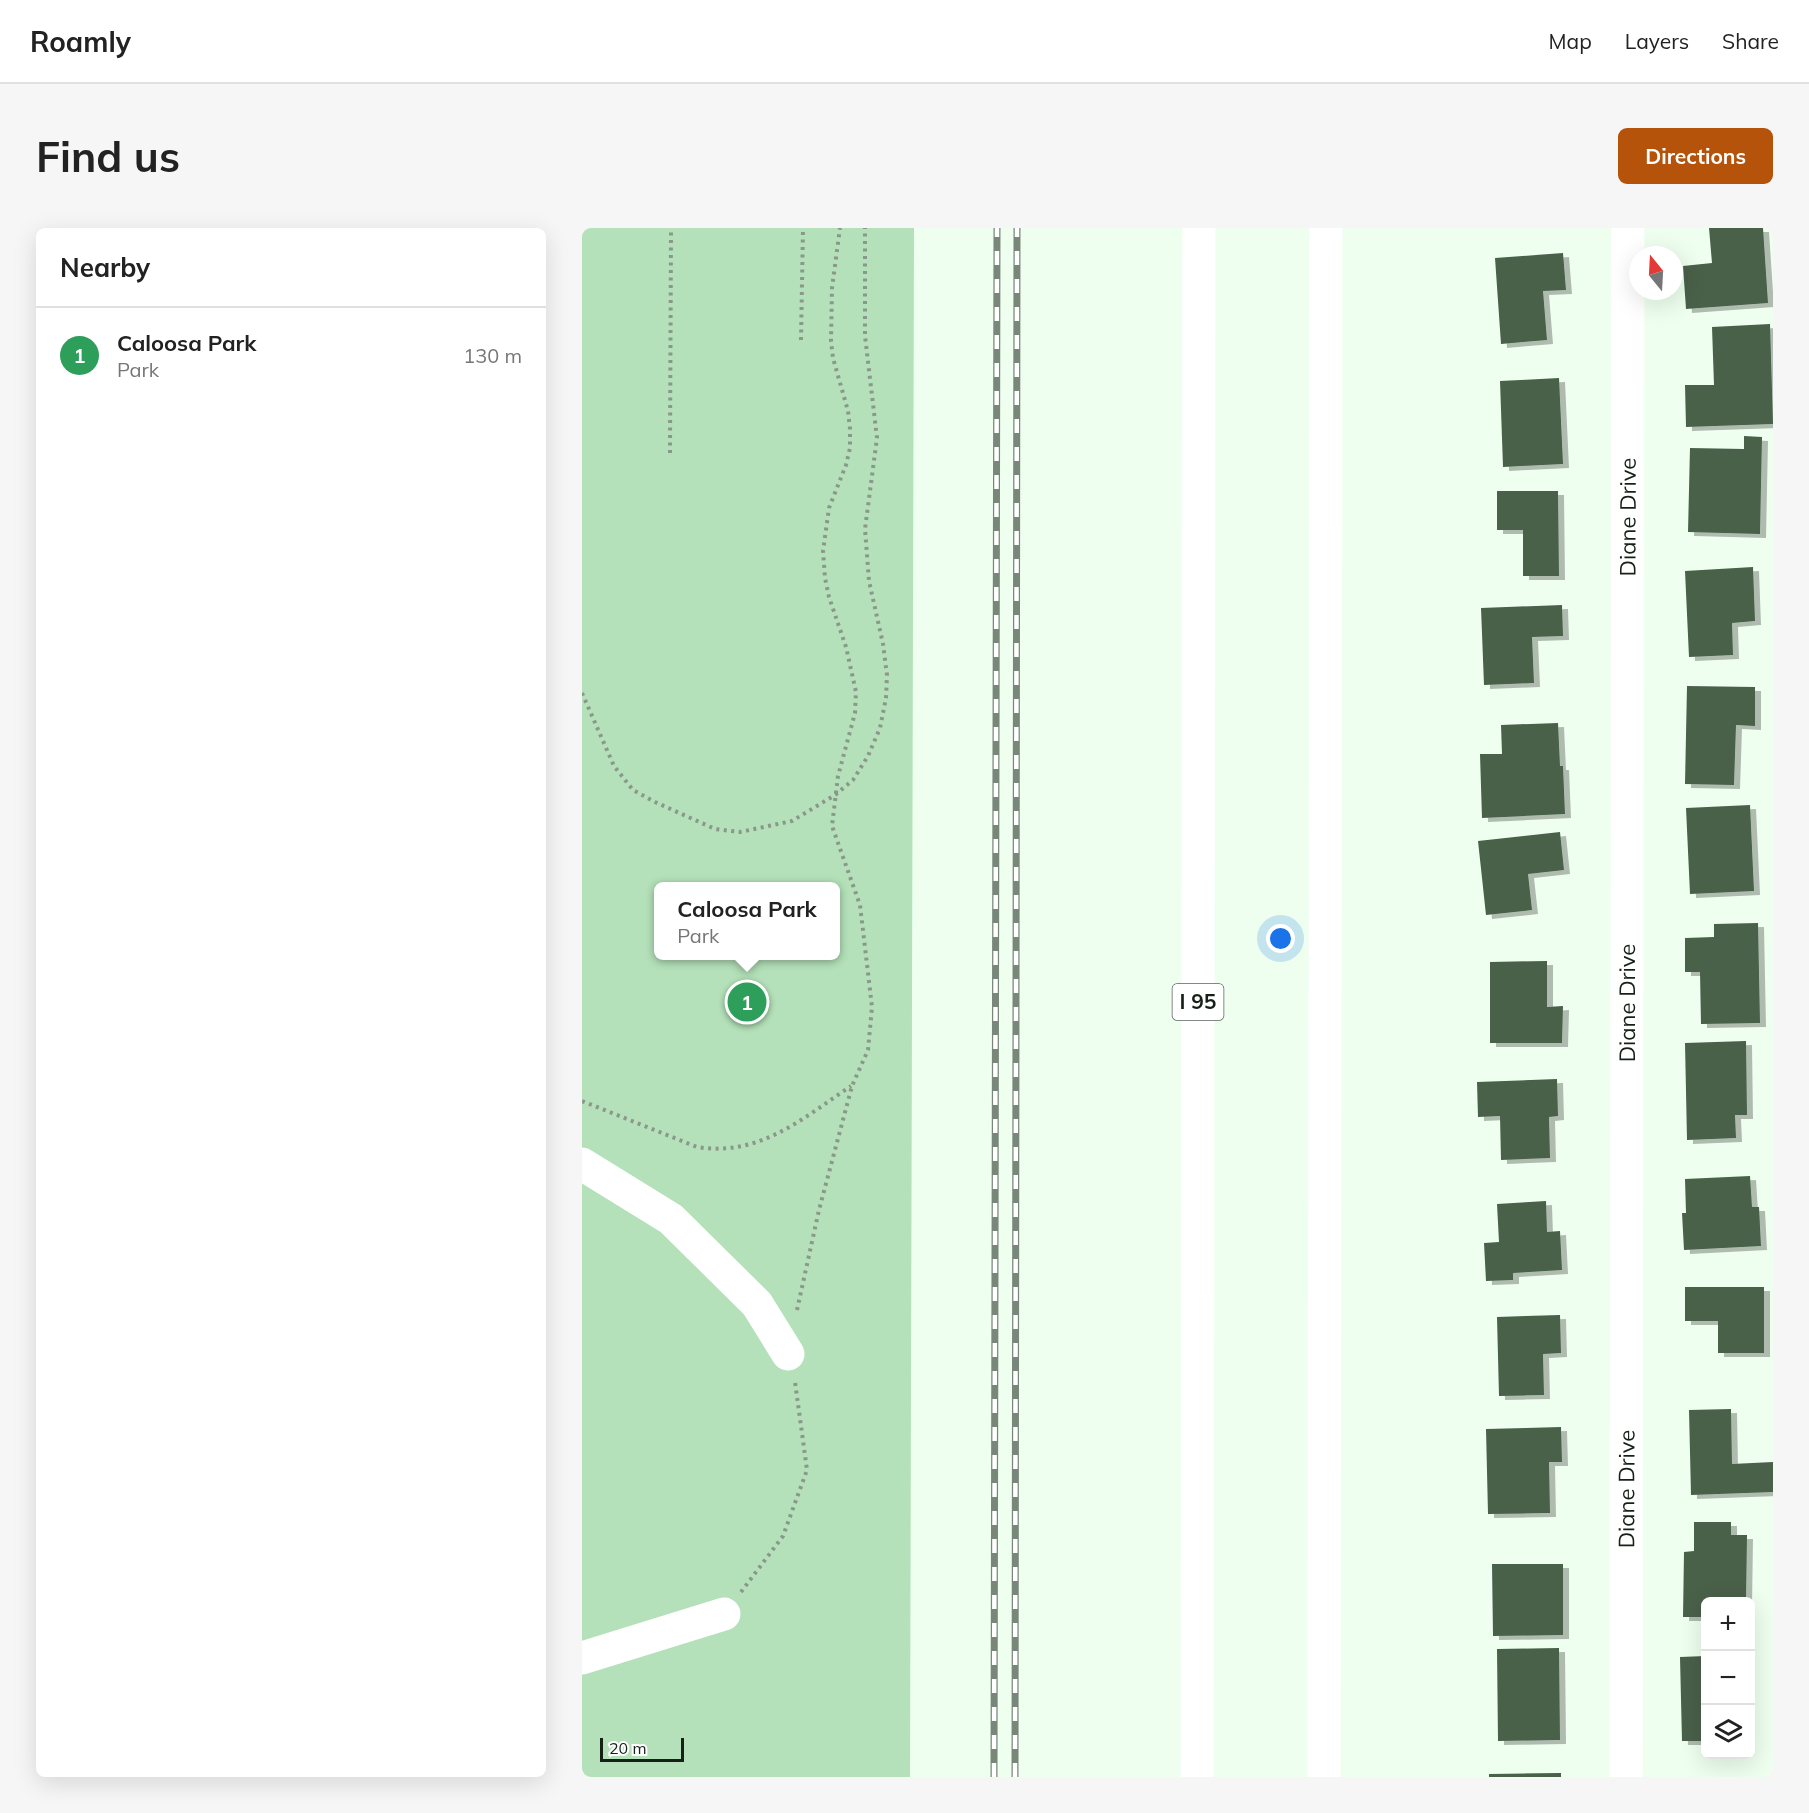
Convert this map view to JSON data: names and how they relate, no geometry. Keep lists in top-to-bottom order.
{
  "streets": {
    "main road": ["Diane Drive", "I 95"]
  },
  "scale_bar": "20 m",
  "north": "top",
  "page": {
    "header": "Roamly",
    "nav": ["Map", "Layers", "Share"],
    "buttons": "Directions",
    "title": "Find us",
    "heading": "Nearby",
    "list": [
      {
        "mark": "1",
        "name": "Caloosa Park",
        "note": "Park",
        "value": "130 m"
      }
    ],
    "popup": ["Caloosa Park", "Park"],
    "pins": "1",
    "map_buttons": ["+", "−"],
    "scale": "20 m"
  }
}
